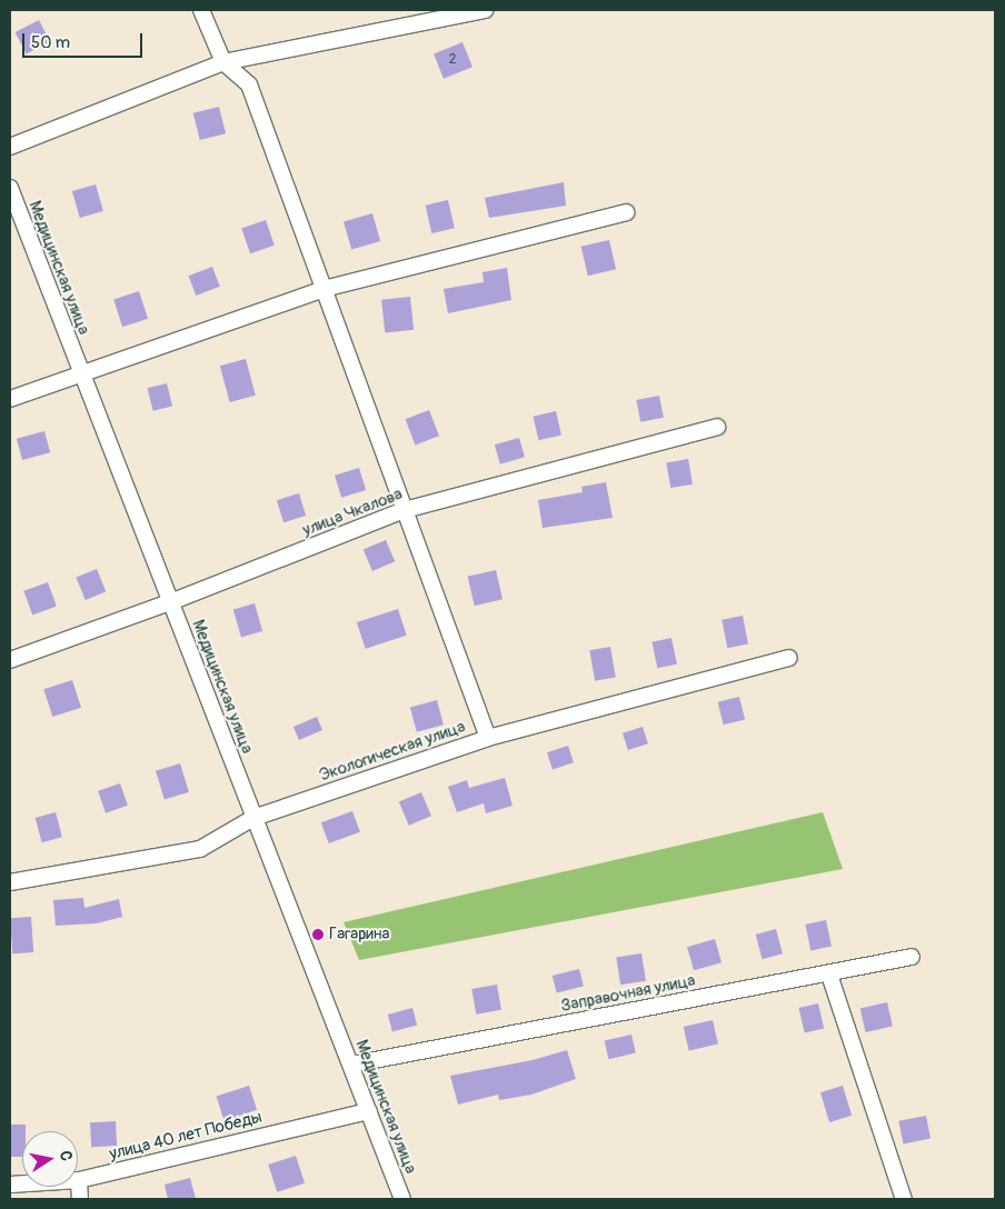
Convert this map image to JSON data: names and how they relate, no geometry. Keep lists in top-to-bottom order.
{
  "streets": {
    "street": [
      "Медицинская улица",
      "улица Чкалова",
      "Экологическая улица",
      "Заправочная улица",
      "улица 40 лет Победы"
    ]
  },
  "crossings": [
    ["Медицинская улица", "улица Чкалова"],
    ["Медицинская улица", "Экологическая улица"],
    ["Медицинская улица", "Заправочная улица"],
    ["Медицинская улица", "улица 40 лет Победы"]
  ],
  "places": ["Гагарина"],
  "house_numbers": ["2"],
  "scale_bar": "50 m",
  "north": "right"
}
